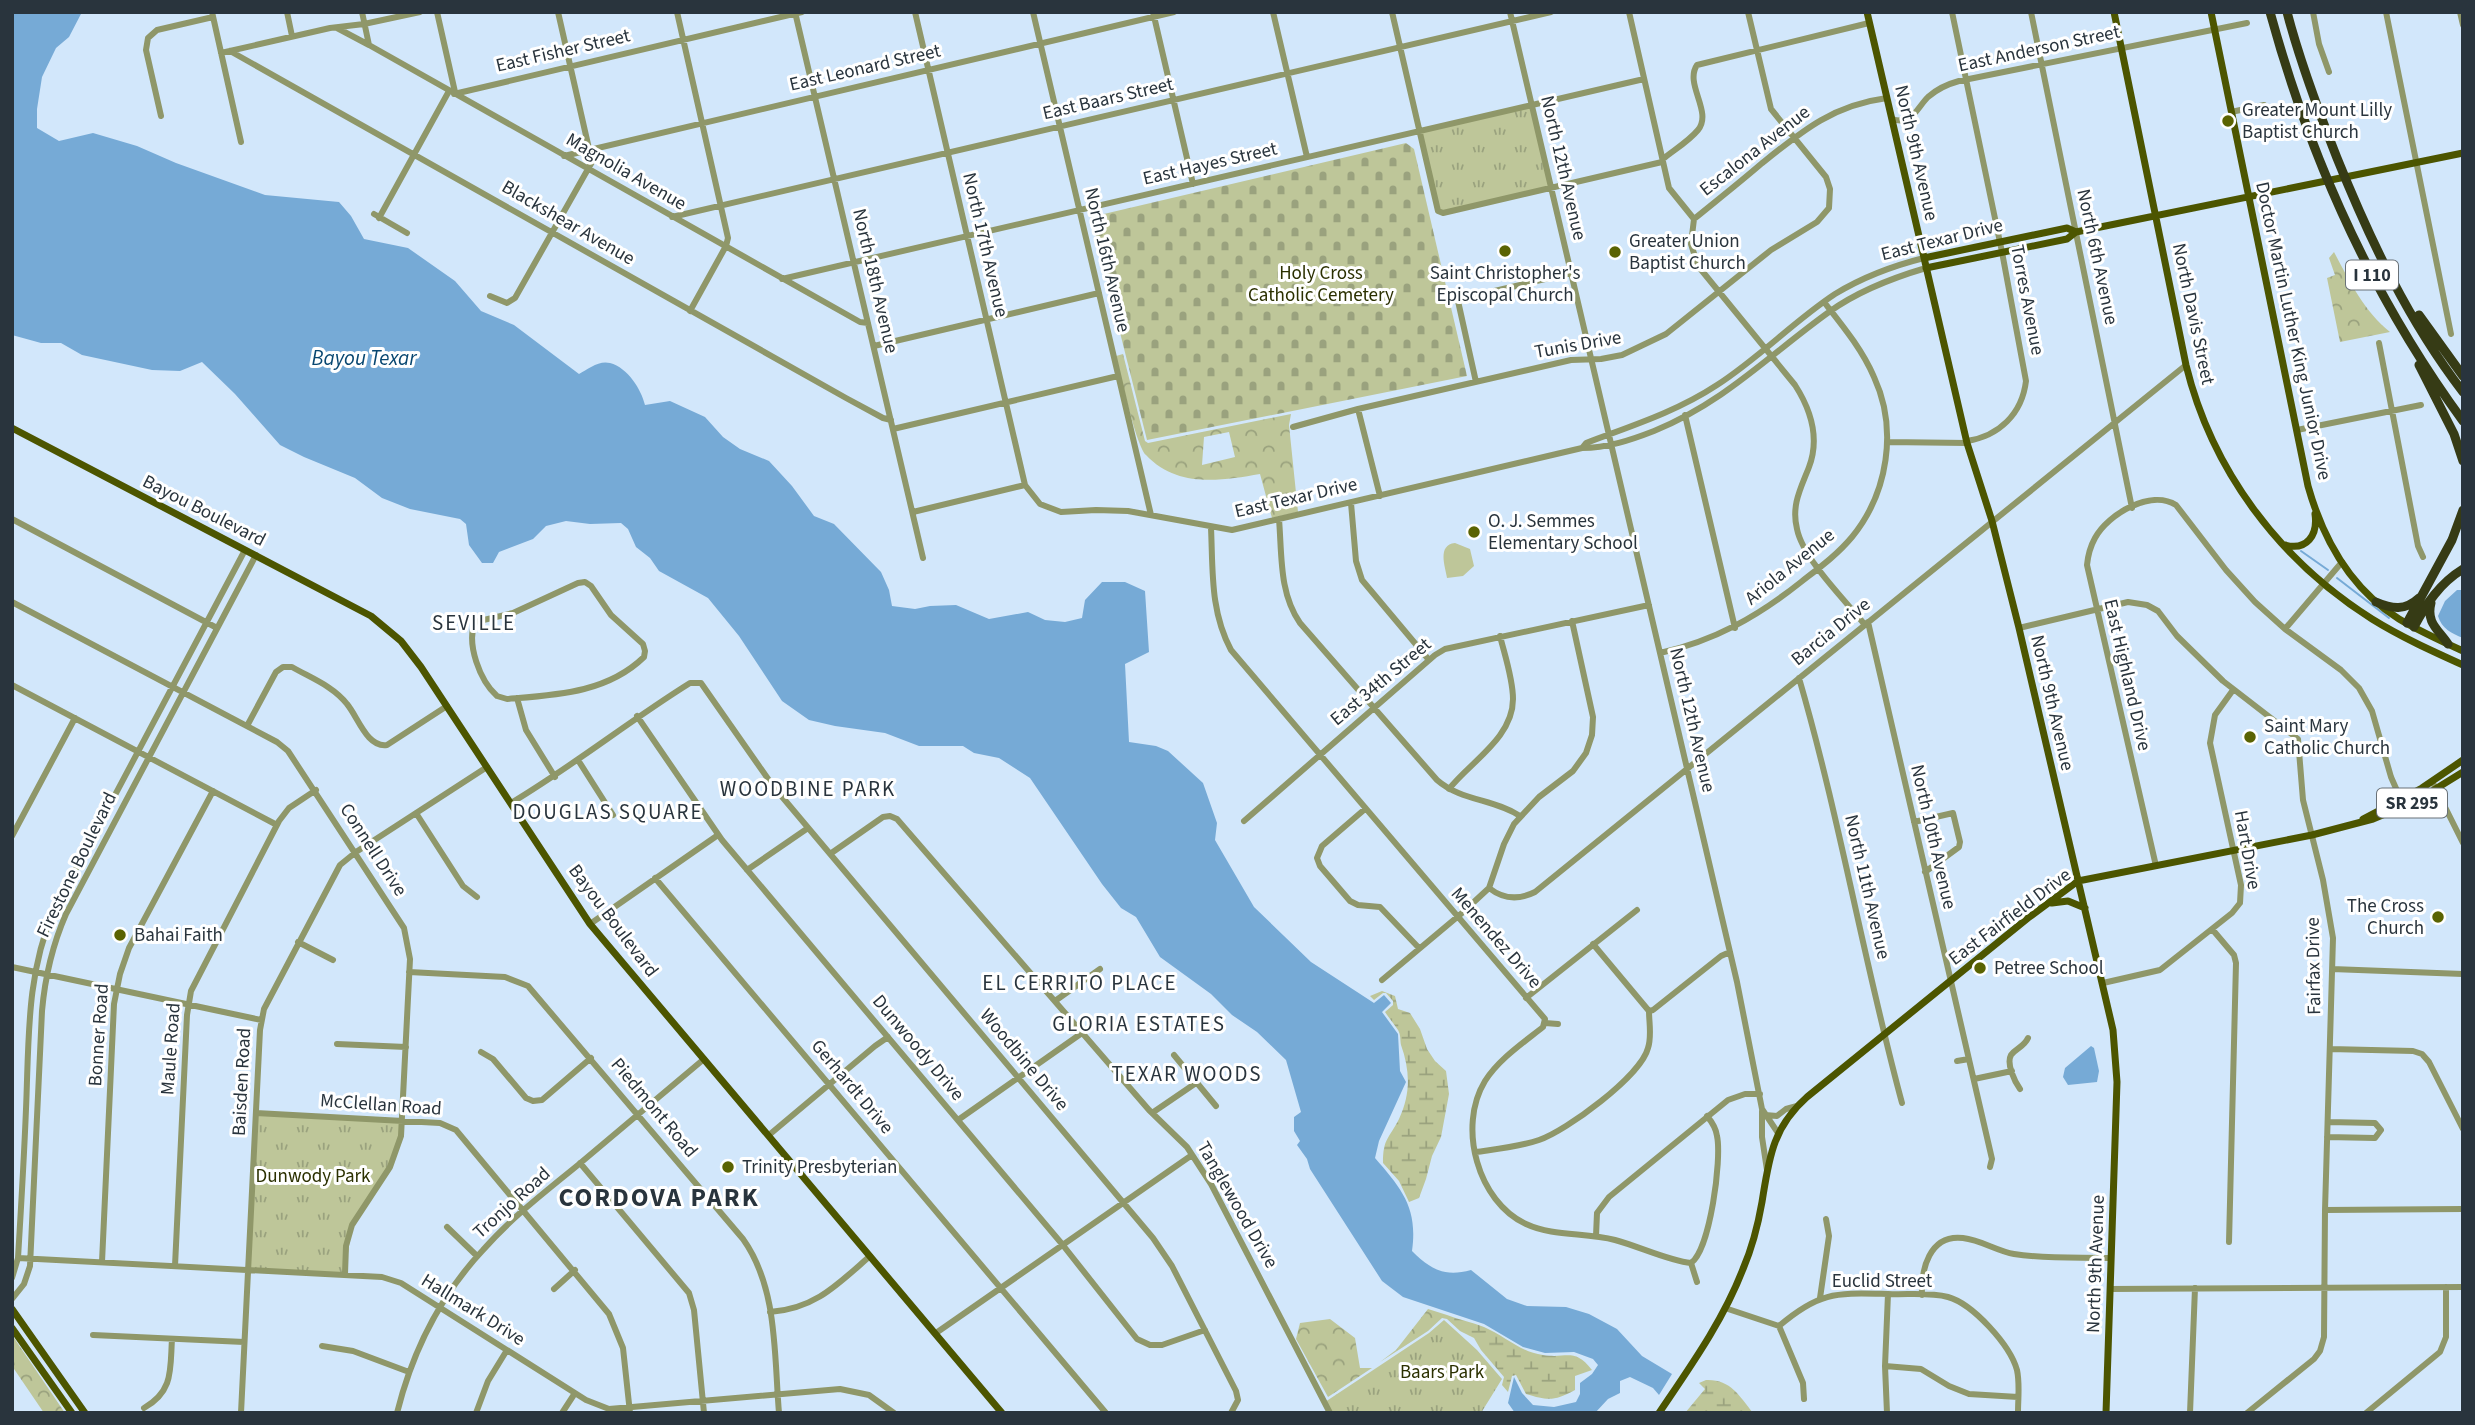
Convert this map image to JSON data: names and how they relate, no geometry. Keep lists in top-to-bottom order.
{
  "streets": {
    "highway": ["I 110"],
    "main road": [
      "North 9th Avenue",
      "East Texar Drive",
      "North Davis Street",
      "Doctor Martin Luther King Junior Drive",
      "Bayou Boulevard",
      "SR 295",
      "East Fairfield Drive"
    ],
    "street": [
      "East Anderson Street",
      "East Fisher Street",
      "East Leonard Street",
      "East Baars Street",
      "Escalona Avenue",
      "East Hayes Street",
      "North 12th Avenue",
      "Magnolia Avenue",
      "Blackshear Avenue",
      "North 17th Avenue",
      "North 6th Avenue",
      "North 16th Avenue",
      "North 18th Avenue",
      "Torres Avenue",
      "Tunis Drive",
      "Ariola Avenue",
      "Barcia Drive",
      "East Highland Drive",
      "East 34th Street",
      "North 10th Avenue",
      "Connell Drive",
      "Hart Drive",
      "Firestone Boulevard",
      "North 11th Avenue",
      "Menendez Drive",
      "Fairfax Drive",
      "Bonner Road",
      "Dunwoody Drive",
      "Maule Road",
      "Woodbine Drive",
      "Baisden Road",
      "Gerhardt Drive",
      "McClellan Road",
      "Piedmont Road",
      "Tronjo Road",
      "Tanglewood Drive",
      "Euclid Street",
      "Hallmark Drive"
    ]
  },
  "crossings": [
    ["East Anderson Street", "North 9th Avenue"],
    ["East Anderson Street", "North 6th Avenue"],
    ["East Anderson Street", "Torres Avenue"],
    ["East Anderson Street", "North Davis Street"],
    ["East Anderson Street", "Doctor Martin Luther King Junior Drive"],
    ["East Fisher Street", "Magnolia Avenue"],
    ["East Fisher Street", "North 18th Avenue"],
    ["East Leonard Street", "Magnolia Avenue"],
    ["East Leonard Street", "North 17th Avenue"],
    ["East Leonard Street", "North 16th Avenue"],
    ["East Leonard Street", "North 18th Avenue"],
    ["East Baars Street", "North 12th Avenue"],
    ["East Baars Street", "Magnolia Avenue"],
    ["East Baars Street", "North 17th Avenue"],
    ["East Baars Street", "North 16th Avenue"],
    ["East Baars Street", "North 18th Avenue"],
    ["Escalona Avenue", "North 9th Avenue"],
    ["Escalona Avenue", "East Texar Drive"],
    ["Escalona Avenue", "Tunis Drive"],
    ["Escalona Avenue", "Ariola Avenue"],
    ["Escalona Avenue", "Barcia Drive"],
    ["Escalona Avenue", "North 10th Avenue"],
    ["North 9th Avenue", "East Texar Drive"],
    ["North 9th Avenue", "Torres Avenue"],
    ["North 9th Avenue", "Barcia Drive"],
    ["North 9th Avenue", "Hart Drive"],
    ["North 9th Avenue", "East Fairfield Drive"],
    ["North 9th Avenue", "Fairfax Drive"],
    ["East Hayes Street", "North 12th Avenue"],
    ["East Hayes Street", "Magnolia Avenue"],
    ["East Hayes Street", "North 17th Avenue"],
    ["East Hayes Street", "North 16th Avenue"],
    ["East Hayes Street", "North 18th Avenue"],
    ["North 12th Avenue", "East Texar Drive"],
    ["North 12th Avenue", "Tunis Drive"],
    ["North 12th Avenue", "Ariola Avenue"],
    ["North 12th Avenue", "Barcia Drive"],
    ["North 12th Avenue", "East 34th Street"],
    ["North 12th Avenue", "East Fairfield Drive"],
    ["Magnolia Avenue", "North 18th Avenue"],
    ["Blackshear Avenue", "North 18th Avenue"],
    ["East Texar Drive", "North 17th Avenue"],
    ["East Texar Drive", "North 6th Avenue"],
    ["East Texar Drive", "North 16th Avenue"],
    ["East Texar Drive", "Torres Avenue"],
    ["East Texar Drive", "North Davis Street"],
    ["East Texar Drive", "Doctor Martin Luther King Junior Drive"],
    ["East Texar Drive", "Ariola Avenue"],
    ["East Texar Drive", "Menendez Drive"],
    ["North 6th Avenue", "Barcia Drive"],
    ["North 6th Avenue", "East Highland Drive"],
    ["Torres Avenue", "Ariola Avenue"],
    ["North Davis Street", "Barcia Drive"],
    ["Bayou Boulevard", "Firestone Boulevard"],
    ["Bayou Boulevard", "Baisden Road"],
    ["Bayou Boulevard", "Tronjo Road"],
    ["Barcia Drive", "North 10th Avenue"],
    ["Barcia Drive", "North 11th Avenue"],
    ["East Highland Drive", "East Fairfield Drive"],
    ["East Highland Drive", "Fairfax Drive"],
    ["East 34th Street", "Menendez Drive"],
    ["North 10th Avenue", "East Fairfield Drive"],
    ["Connell Drive", "Firestone Boulevard"],
    ["Connell Drive", "Maule Road"],
    ["Connell Drive", "Baisden Road"],
    ["Connell Drive", "McClellan Road"],
    ["Connell Drive", "Piedmont Road"],
    ["Connell Drive", "Hallmark Drive"],
    ["Hart Drive", "East Fairfield Drive"],
    ["Hart Drive", "Fairfax Drive"],
    ["Firestone Boulevard", "Hallmark Drive"],
    ["North 11th Avenue", "East Fairfield Drive"],
    ["East Fairfield Drive", "Fairfax Drive"],
    ["Bonner Road", "Hallmark Drive"],
    ["Dunwoody Drive", "Woodbine Drive"],
    ["Maule Road", "Hallmark Drive"],
    ["Woodbine Drive", "Tanglewood Drive"],
    ["Baisden Road", "McClellan Road"],
    ["Baisden Road", "Hallmark Drive"],
    ["McClellan Road", "Tronjo Road"],
    ["McClellan Road", "Hallmark Drive"],
    ["Piedmont Road", "Tronjo Road"],
    ["Piedmont Road", "Hallmark Drive"],
    ["Tronjo Road", "Hallmark Drive"]
  ],
  "districts": [
    "SEVILLE",
    "WOODBINE PARK",
    "DOUGLAS SQUARE",
    "EL CERRITO PLACE",
    "GLORIA ESTATES",
    "TEXAR WOODS",
    "CORDOVA PARK"
  ],
  "water": ["Bayou Texar"],
  "parks": ["Holy Cross Catholic Cemetery", "Dunwody Park", "Baars Park"],
  "places": [
    "Greater Mount Lilly Baptist Church",
    "Saint Christopher's Episcopal Church",
    "Greater Union Baptist Church",
    "O. J. Semmes Elementary School",
    "Saint Mary Catholic Church",
    "The Cross Church",
    "Bahai Faith",
    "Petree School",
    "Trinity Presbyterian"
  ]
}
